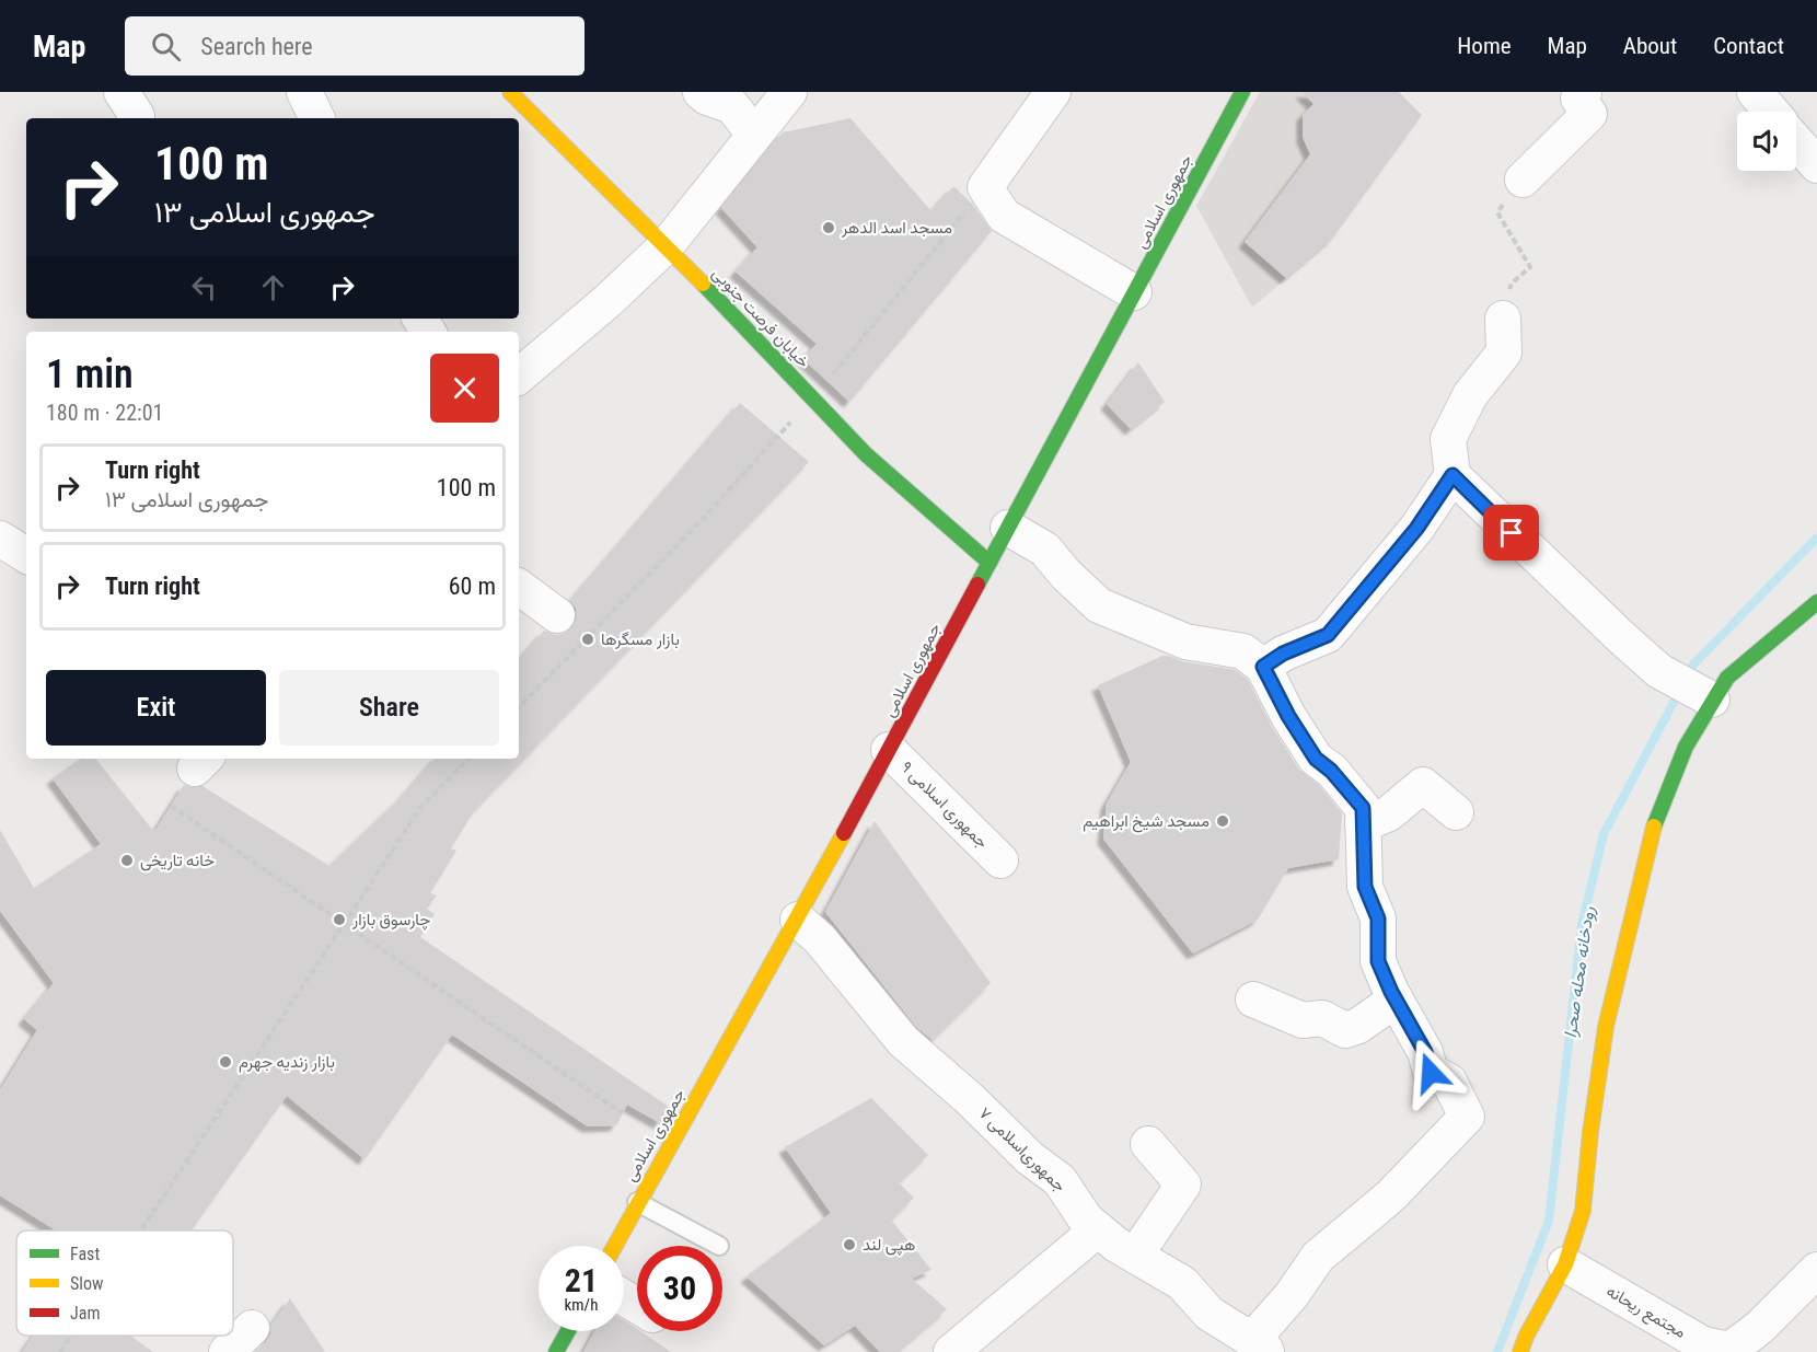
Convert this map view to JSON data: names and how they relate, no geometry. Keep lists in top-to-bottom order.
{
  "streets": {
    "street": [
      "جمهوری اسلامی",
      "خیابان فرصت جنوبی",
      "جمهوری اسلامی ۹",
      "جمهوری‌اسلامی ۷",
      "مجتمع ریحانه"
    ]
  },
  "crossings": [
    ["جمهوری اسلامی", "خیابان فرصت جنوبی"],
    ["جمهوری اسلامی", "جمهوری اسلامی ۹"],
    ["جمهوری اسلامی", "جمهوری‌اسلامی ۷"]
  ],
  "water": ["رودخانه محله صحرا"],
  "places": [
    "مسجد اسد الدهر",
    "بازار مسگرها",
    "مسجد شیخ ابراهیم",
    "خانه تاریخی",
    "چارسوق بازار",
    "بازار زندیه جهرم",
    "هپی لند"
  ],
  "legend": ["Fast", "Slow", "Jam"],
  "page": {
    "header": "Map",
    "search": "Search here",
    "nav": [
      "Home",
      "Map",
      "About",
      "Contact"
    ],
    "turn": ["100 m", "جمهوری اسلامی ۱۳"],
    "heading": ["1 min", "180 m · 22:01"],
    "list": [
      {
        "name": "Turn right",
        "note": "جمهوری اسلامی ۱۳",
        "value": "100 m"
      },
      {
        "name": "Turn right",
        "value": "60 m"
      }
    ],
    "buttons": ["Exit", "Share"],
    "speed": "21 km/h",
    "limit": "30"
  }
}
